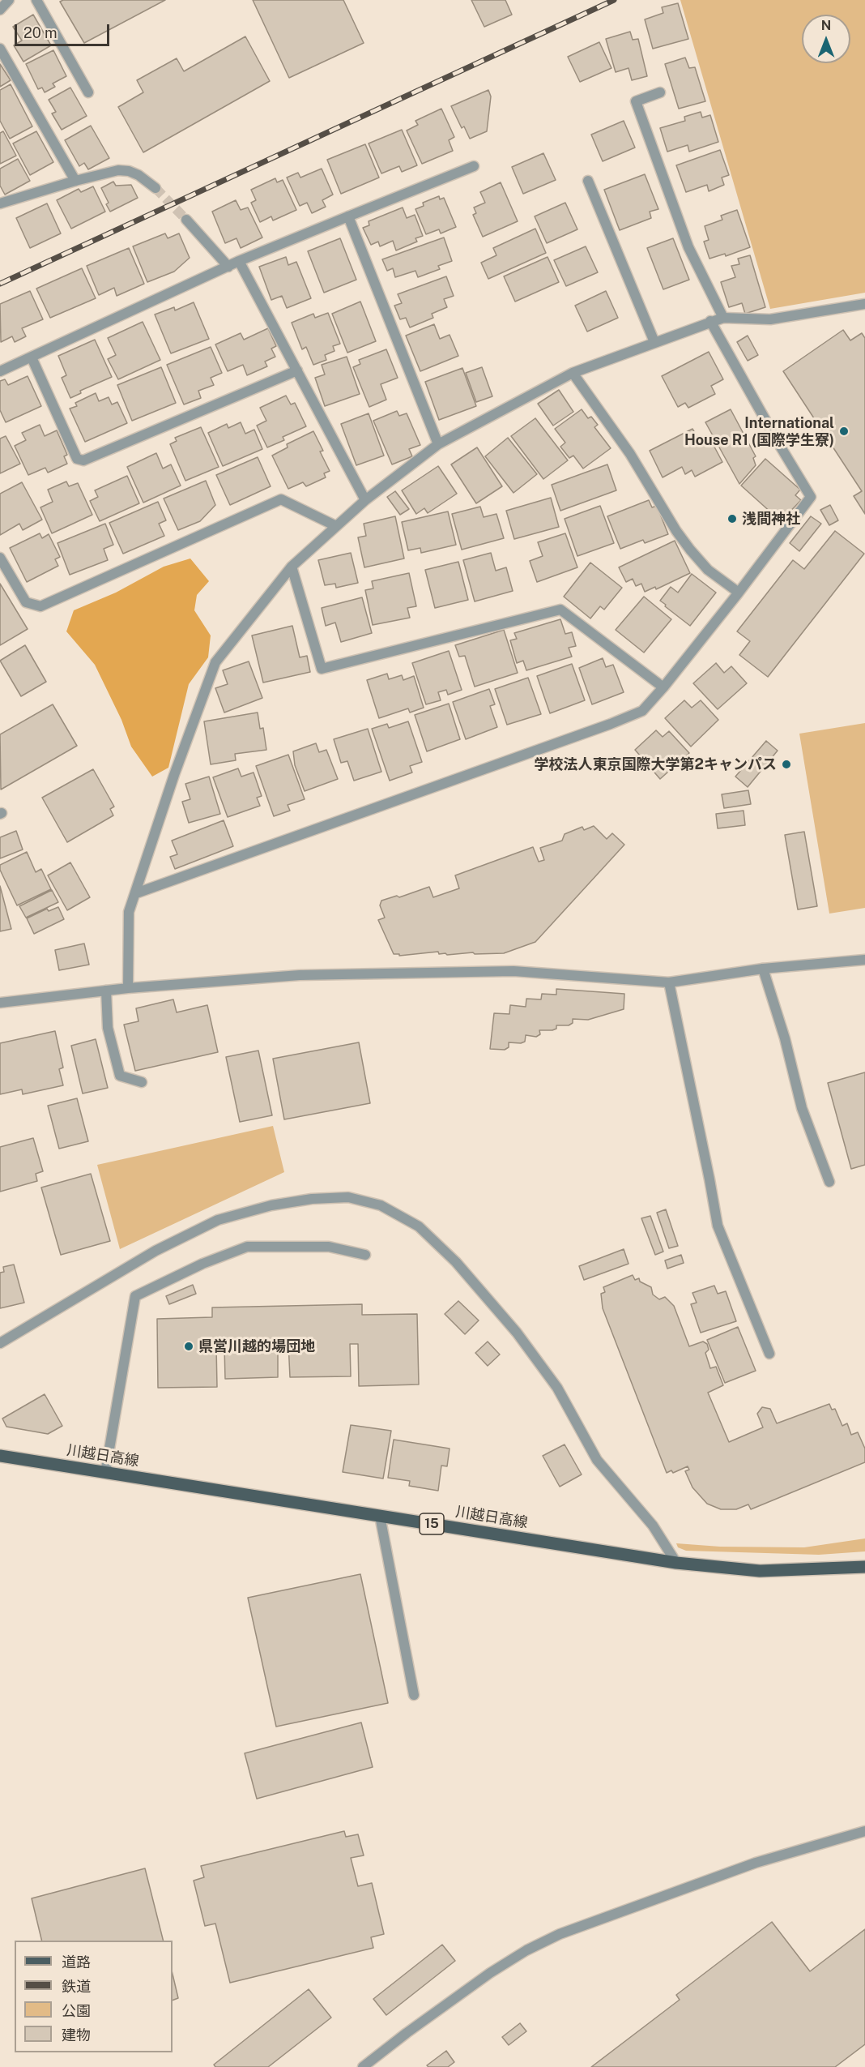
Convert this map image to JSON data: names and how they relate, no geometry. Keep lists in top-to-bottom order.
{
  "streets": {
    "main road": ["川越日高線", "15"]
  },
  "places": [
    "International House R1 (国際学生寮)",
    "浅間神社",
    "学校法人東京国際大学第2キャンパス",
    "県営川越的場団地"
  ],
  "legend": [
    "道路",
    "鉄道",
    "公園",
    "建物"
  ],
  "scale_bar": "20 m",
  "north": "top"
}
